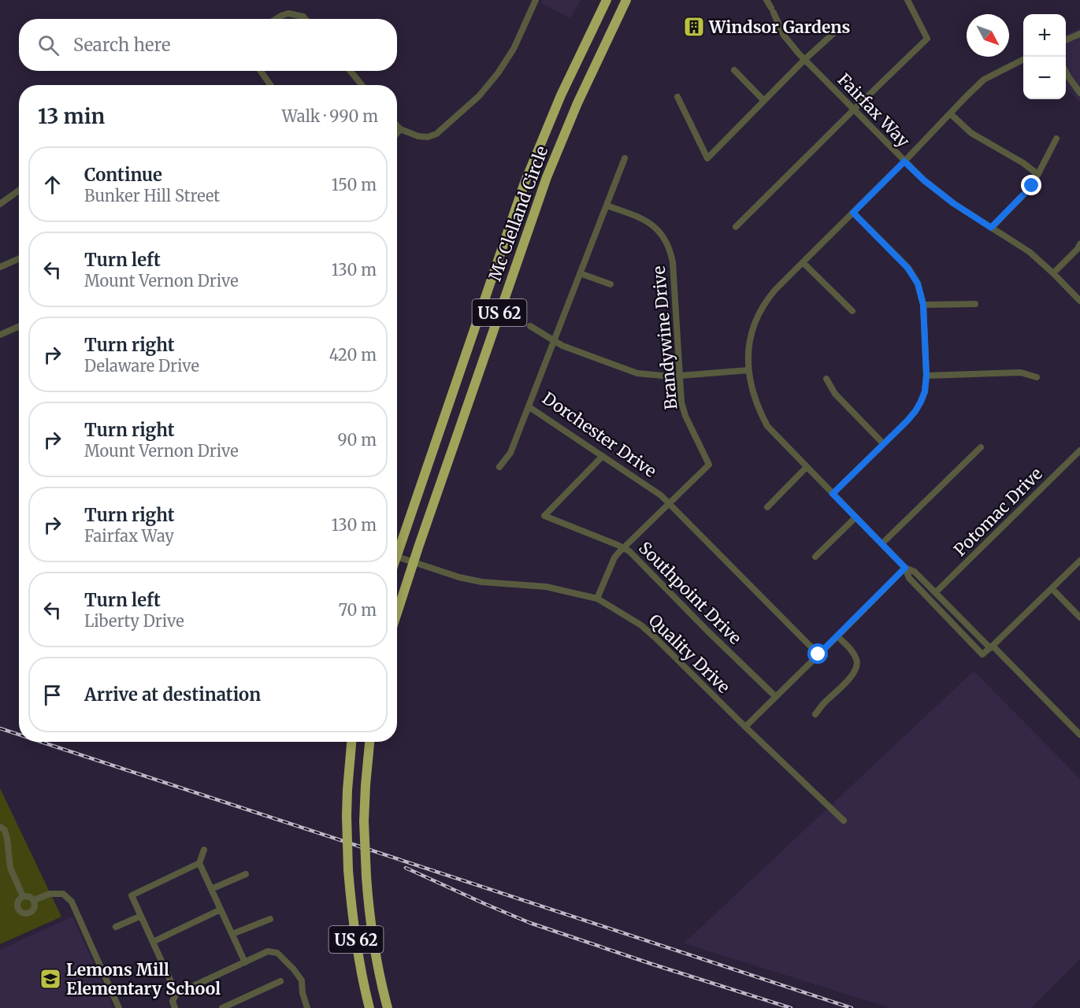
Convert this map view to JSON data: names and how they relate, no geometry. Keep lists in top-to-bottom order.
{
  "streets": {
    "highway": ["Mc Clelland Circle", "US 62"],
    "street": [
      "Fairfax Way",
      "Brandywine Drive",
      "Dorchester Drive",
      "Potomac Drive",
      "Southpoint Drive",
      "Quality Drive"
    ]
  },
  "crossings": [
    ["Mc Clelland Circle", "Quality Drive"],
    ["Brandywine Drive", "Dorchester Drive"],
    ["Brandywine Drive", "Southpoint Drive"],
    ["Brandywine Drive", "Quality Drive"],
    ["Dorchester Drive", "Southpoint Drive"]
  ],
  "places": {
    "building": ["Windsor Gardens"],
    "school or university": ["Lemons Mill Elementary School"]
  },
  "north": "bottom right",
  "page": {
    "map_buttons": ["+", "−"],
    "search": "Search here",
    "heading": ["13 min", "Walk · 990 m"],
    "list": [
      ["Continue", "Bunker Hill Street", "150 m"],
      ["Turn left", "Mount Vernon Drive", "130 m"],
      ["Turn right", "Delaware Drive", "420 m"],
      ["Turn right", "Mount Vernon Drive", "90 m"],
      ["Turn right", "Fairfax Way", "130 m"],
      ["Turn left", "Liberty Drive", "70 m"],
      "Arrive at destination"
    ]
  }
}
